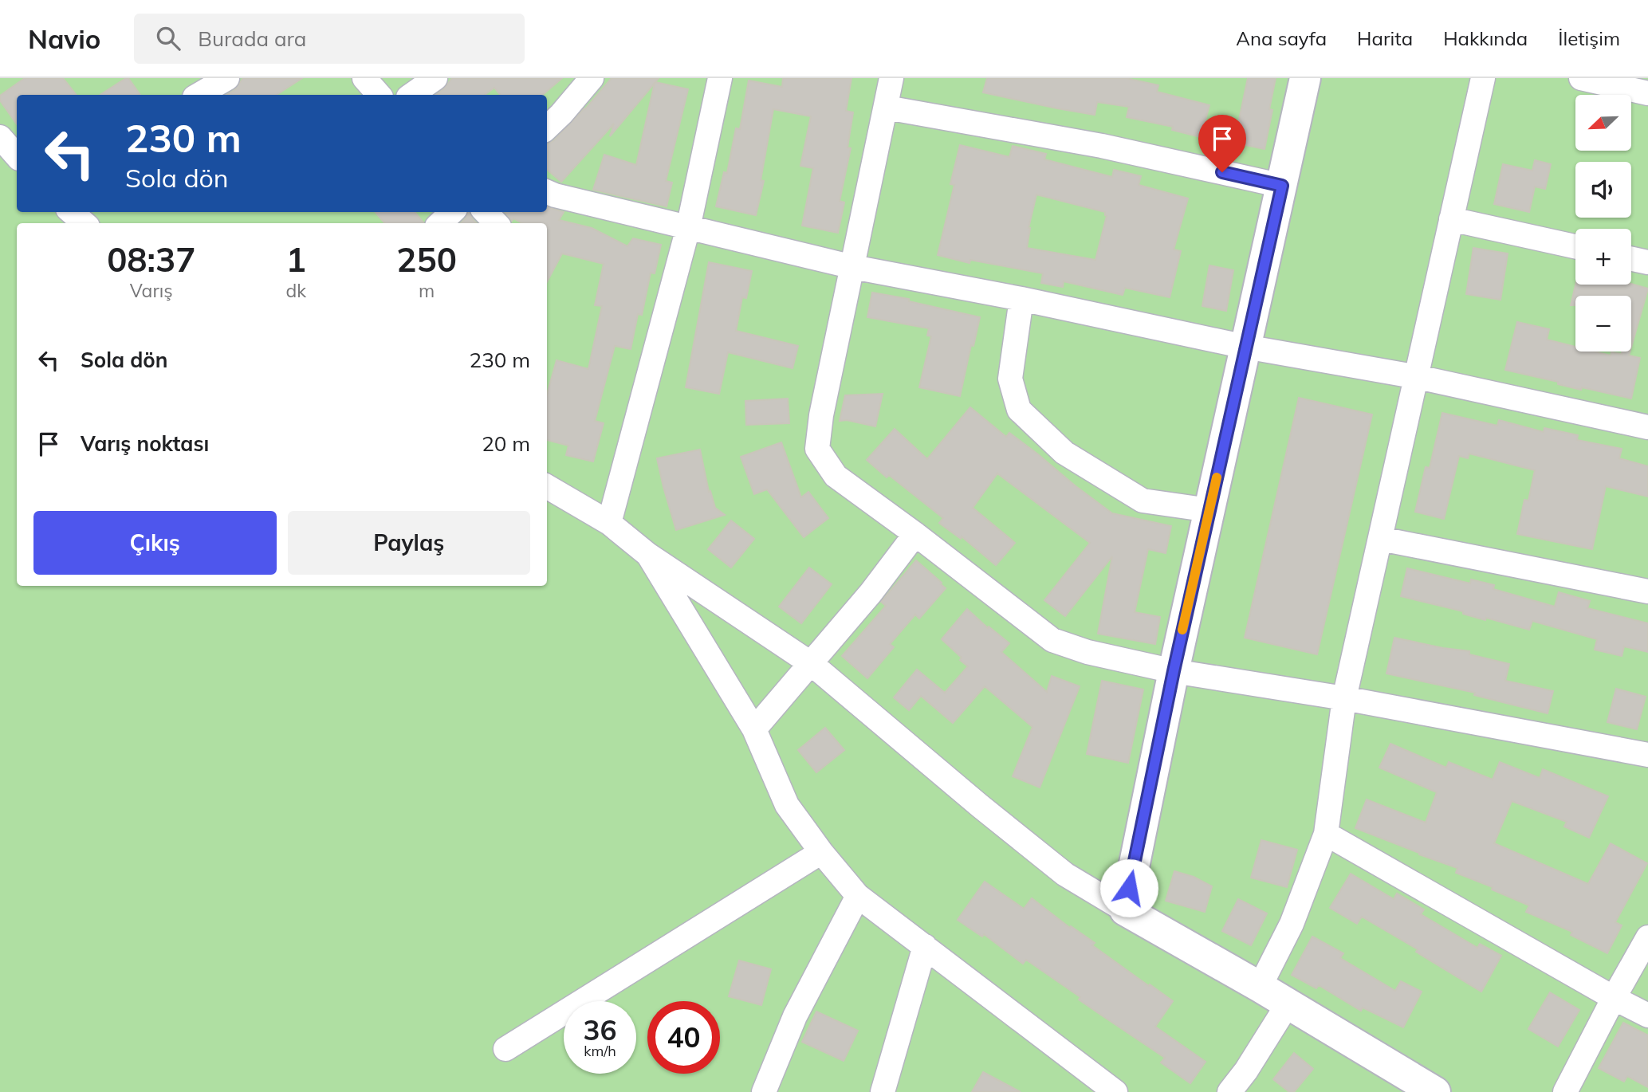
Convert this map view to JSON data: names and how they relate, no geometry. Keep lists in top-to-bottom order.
{
  "north": "bottom left",
  "page": {
    "header": "Navio",
    "search": "Burada ara",
    "nav": [
      "Ana sayfa",
      "Harita",
      "Hakkında",
      "İletişim"
    ],
    "map_buttons": ["+", "−"],
    "turn": ["230 m", "Sola dön"],
    "eta": [
      "08:37",
      "Varış",
      "1",
      "dk",
      "250",
      "m"
    ],
    "list": [
      {
        "name": "Sola dön",
        "value": "230 m"
      },
      {
        "name": "Varış noktası",
        "value": "20 m"
      }
    ],
    "buttons": ["Çıkış", "Paylaş"],
    "speed": "36 km/h",
    "limit": "40"
  }
}
